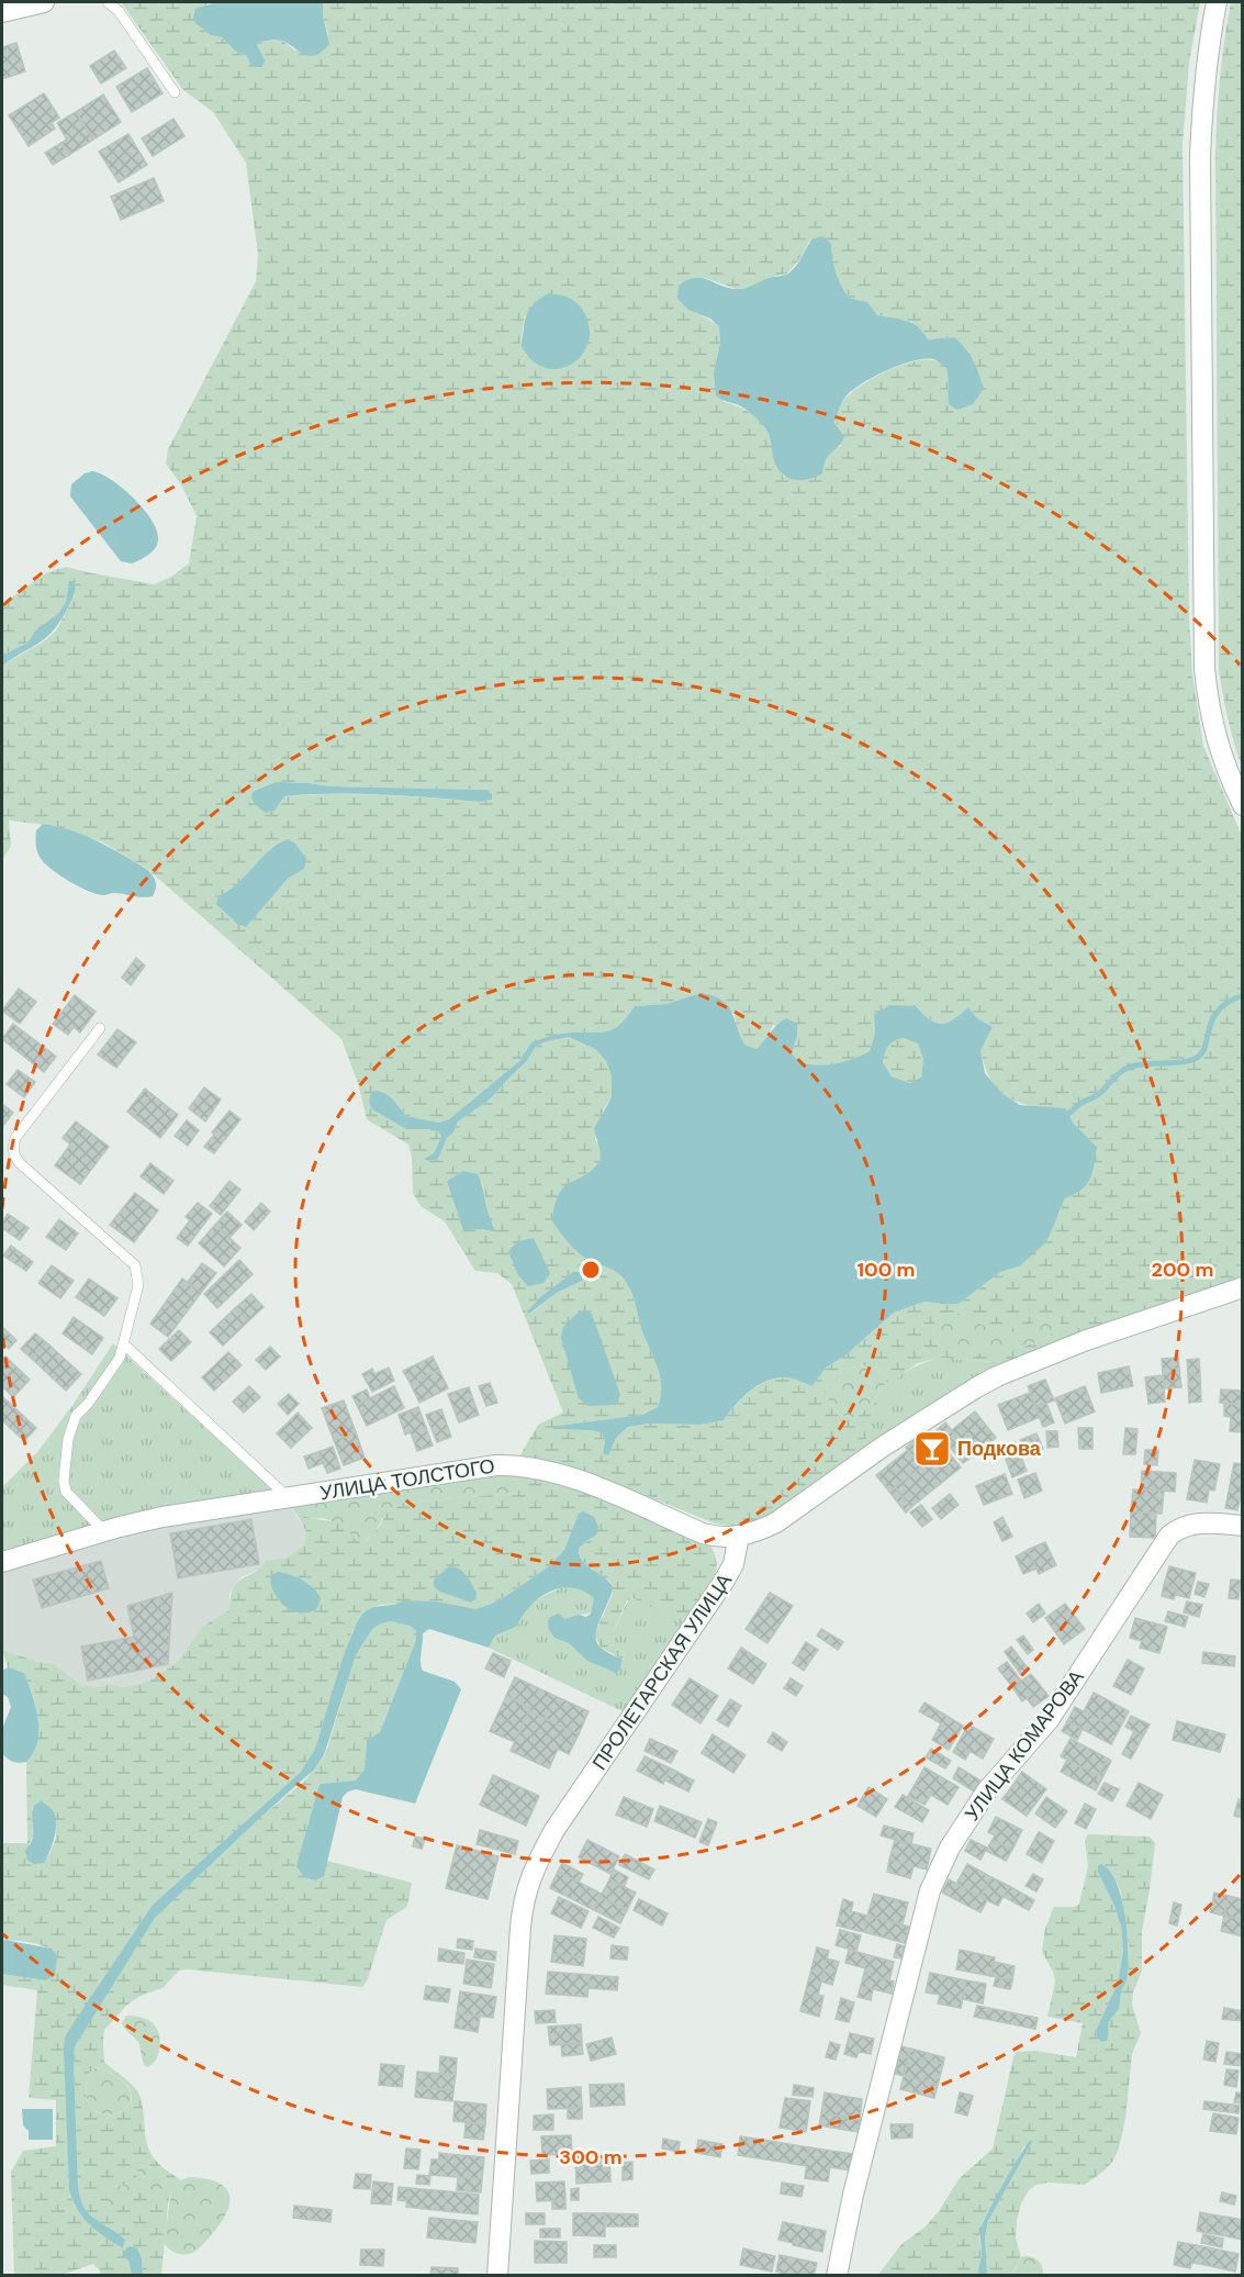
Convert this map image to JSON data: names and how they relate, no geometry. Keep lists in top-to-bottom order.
{
  "streets": {
    "main road": ["УЛИЦА ТОЛСТОГО", "ПРОЛЕТАРСКАЯ УЛИЦА", "УЛИЦА КОМАРОВА"]
  },
  "crossings": [
    ["УЛИЦА ТОЛСТОГО", "ПРОЛЕТАРСКАЯ УЛИЦА"]
  ],
  "places": {
    "bar": ["Подкова"]
  },
  "rings": ["100 m", "200 m", "300 m"]
}
